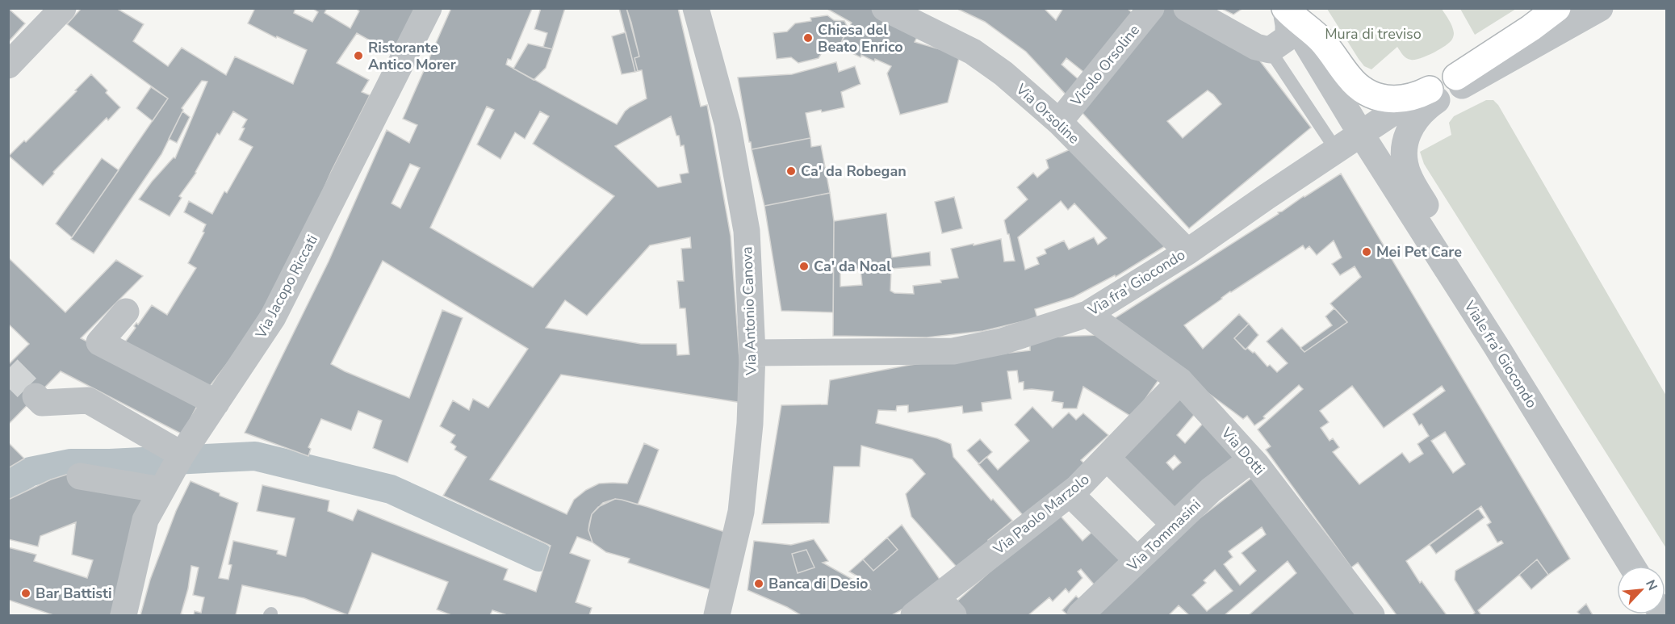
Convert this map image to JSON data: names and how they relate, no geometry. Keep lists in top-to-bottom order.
{
  "streets": {
    "street": [
      "Vicolo Orsoline",
      "Via Orsoline",
      "Via fra' Giocondo",
      "Via Jacopo Riccati",
      "Via Antonio Canova",
      "Viale fra' Giocondo",
      "Via Dotti",
      "Via Paolo Marzolo",
      "Via Tommasini"
    ]
  },
  "crossings": [
    ["Vicolo Orsoline", "Via Orsoline"],
    ["Via Orsoline", "Via fra' Giocondo"],
    ["Via fra' Giocondo", "Via Antonio Canova"],
    ["Via fra' Giocondo", "Viale fra' Giocondo"],
    ["Via fra' Giocondo", "Via Dotti"],
    ["Via Dotti", "Via Paolo Marzolo"],
    ["Via Dotti", "Via Tommasini"]
  ],
  "parks": ["Mura di treviso"],
  "places": [
    "Chiesa del Beato Enrico",
    "Ristorante Antico Morer",
    "Ca' da Robegan",
    "Mei Pet Care",
    "Ca' da Noal",
    "Banca di Desio",
    "Bar Battisti"
  ],
  "north": "top right"
}
